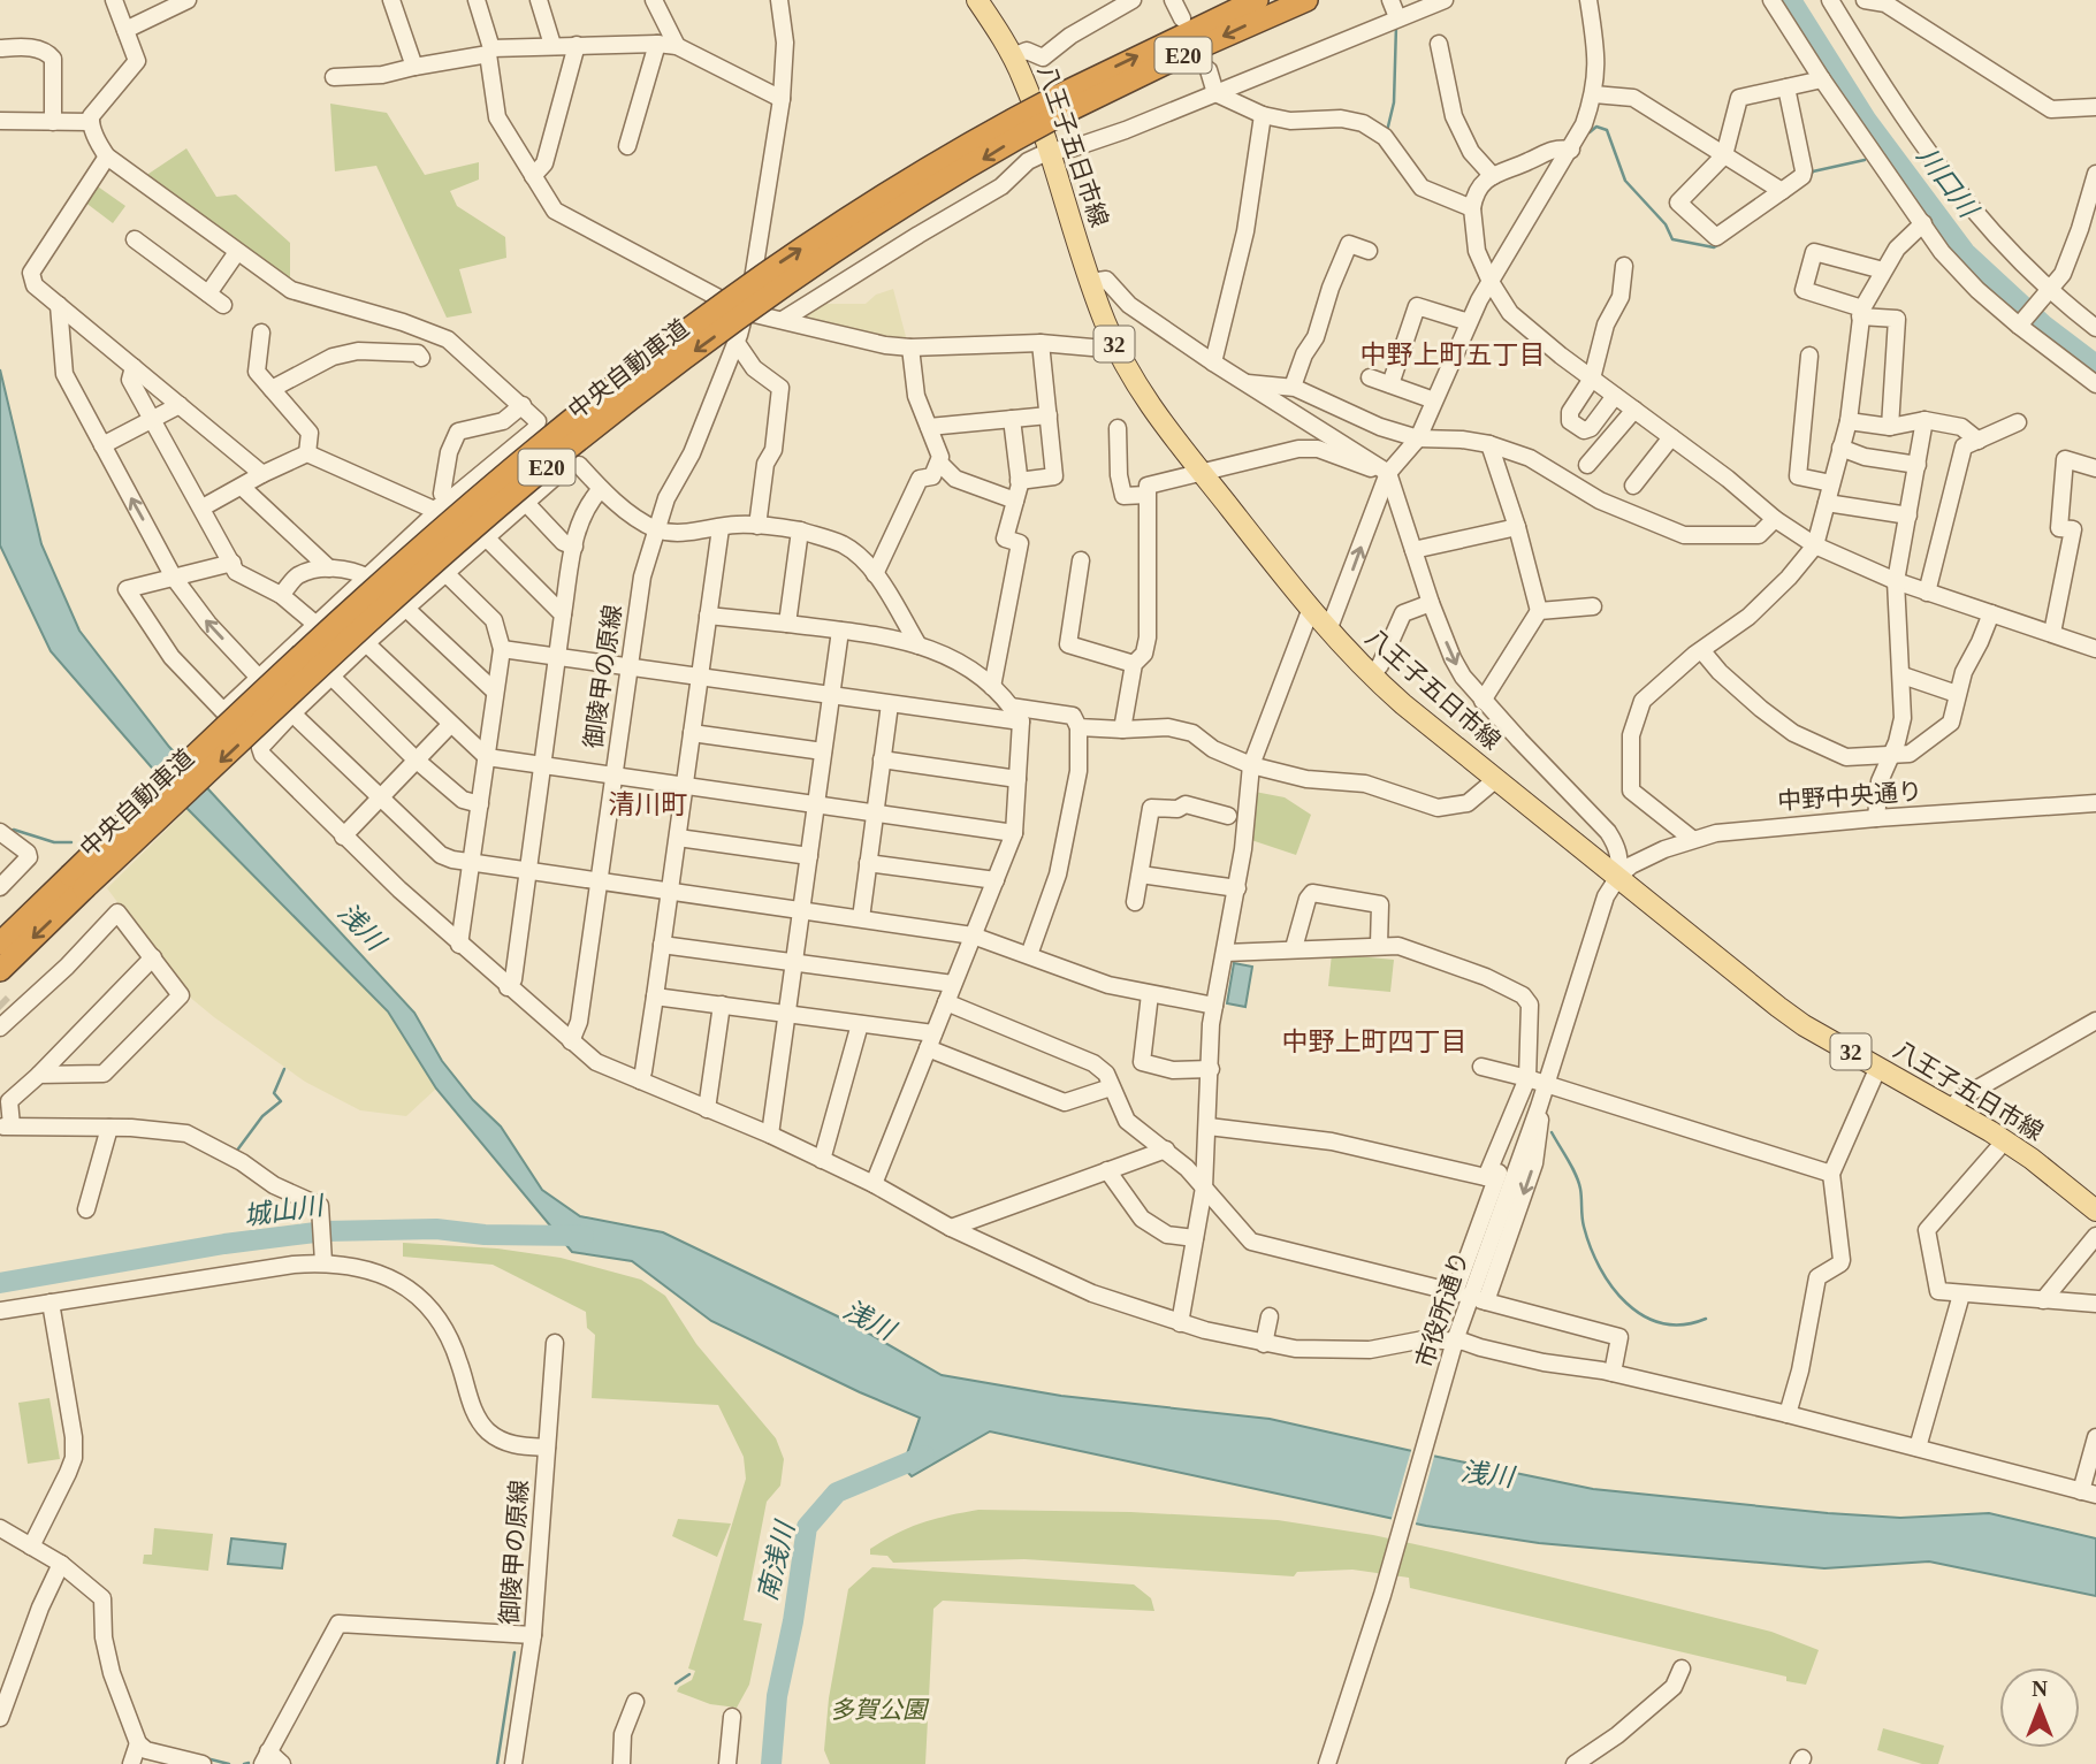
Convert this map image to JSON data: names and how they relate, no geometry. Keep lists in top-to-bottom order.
{
  "streets": {
    "highway": ["E20", "中央自動車道"],
    "main road": ["八王子五日市線", "32"],
    "street": ["御陵甲の原線", "中野中央通り", "市役所通り"]
  },
  "crossings": [
    ["八王子五日市線", "中野中央通り"],
    ["八王子五日市線", "市役所通り"],
    ["中野中央通り", "市役所通り"]
  ],
  "districts": ["中野上町五丁目", "清川町", "中野上町四丁目"],
  "water": [
    "川口川",
    "浅川",
    "城山川",
    "南浅川"
  ],
  "parks": ["多賀公園"],
  "north": "top"
}
